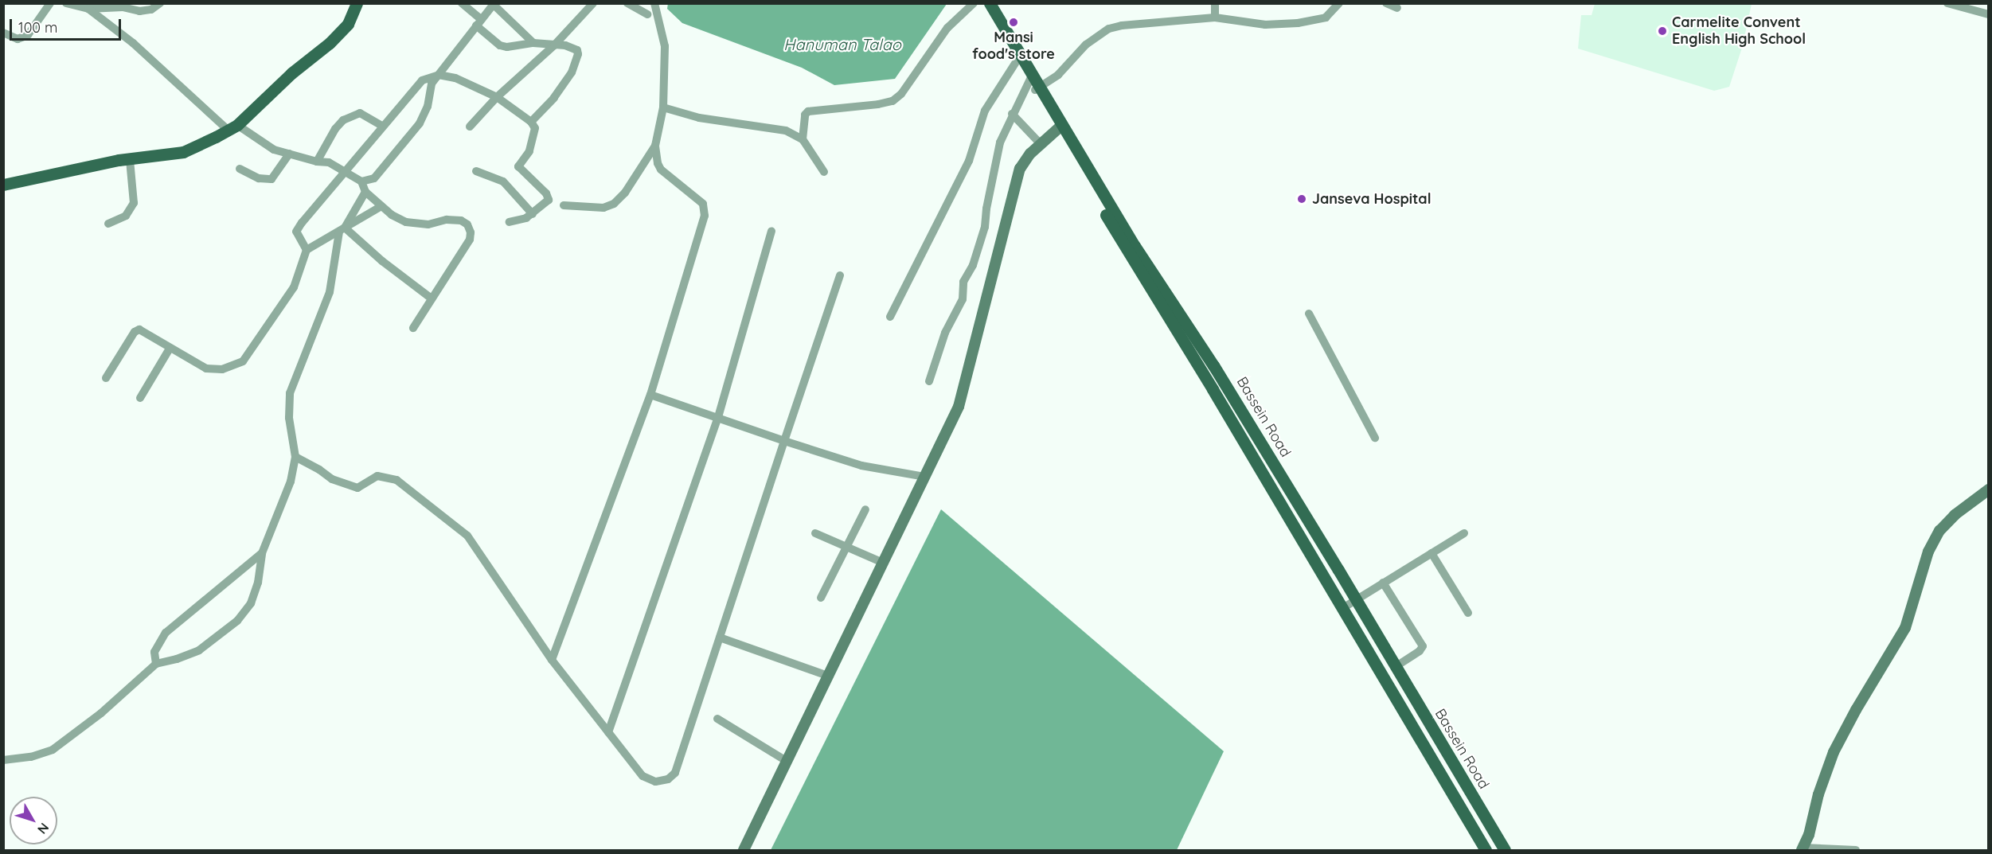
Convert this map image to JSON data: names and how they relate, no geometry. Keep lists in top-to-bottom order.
{
  "streets": {
    "main road": ["Bassein Road"]
  },
  "water": ["Hanuman Talao"],
  "places": ["Mansi food's store", "Carmelite Convent English High School", "Janseva Hospital"],
  "scale_bar": "100 m",
  "north": "bottom right"
}
